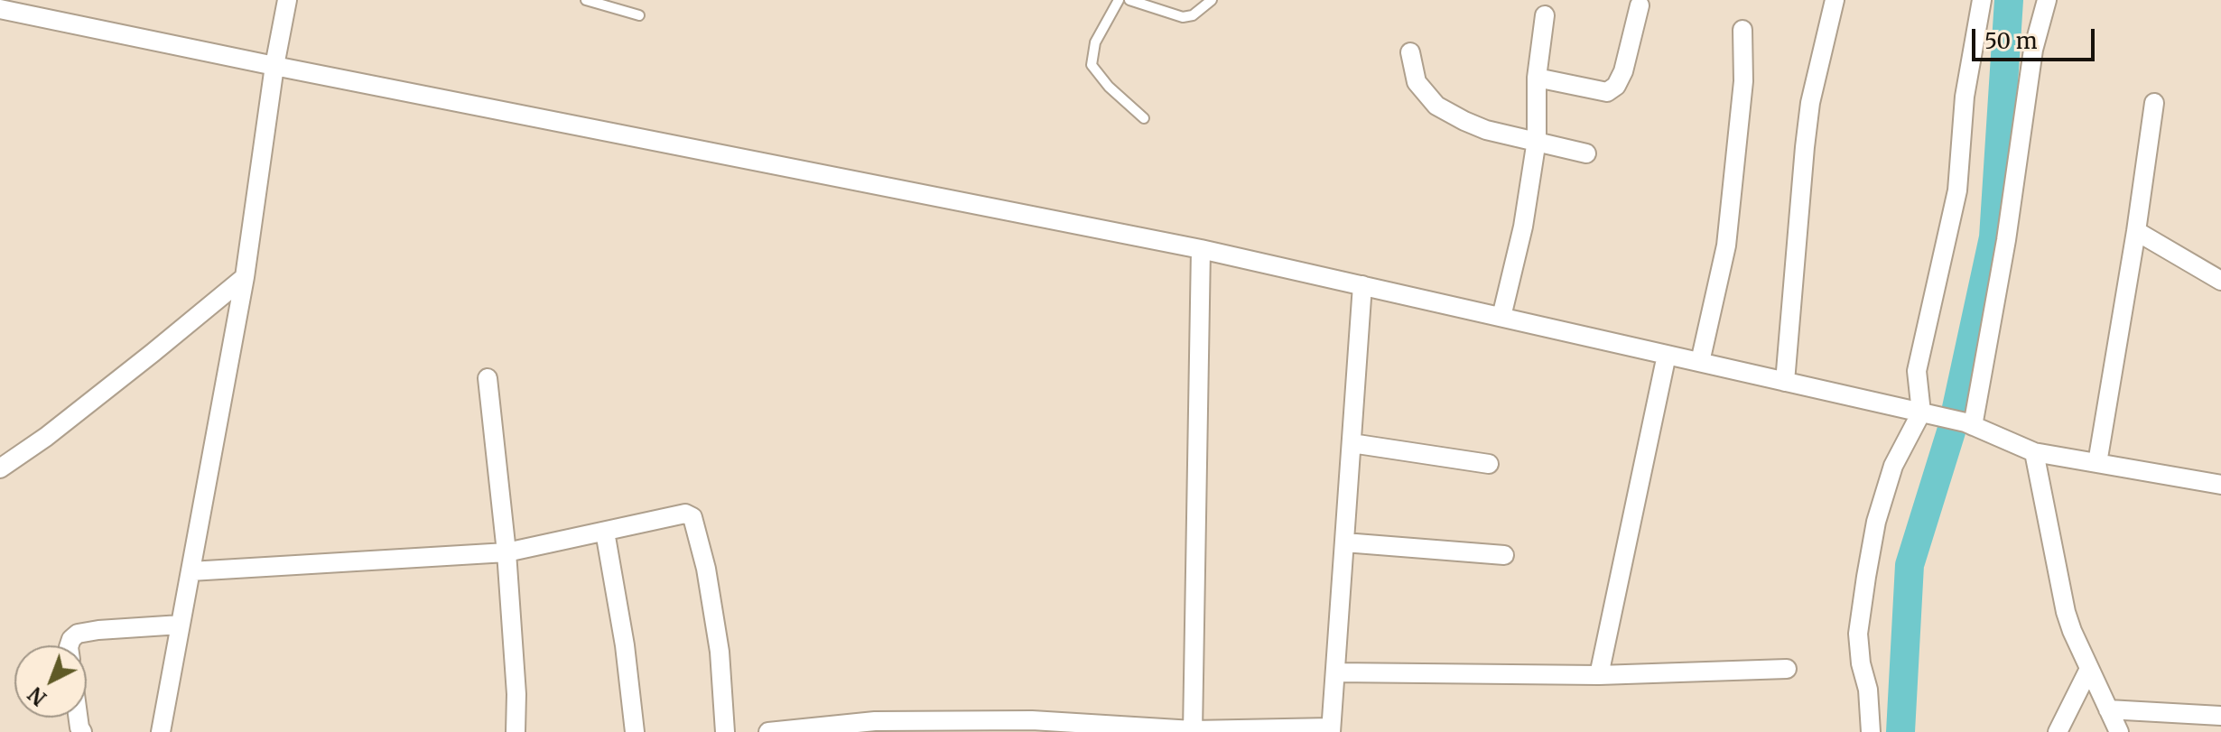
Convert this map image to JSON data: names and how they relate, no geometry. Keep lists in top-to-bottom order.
{
  "scale_bar": "50 m",
  "north": "bottom left"
}
